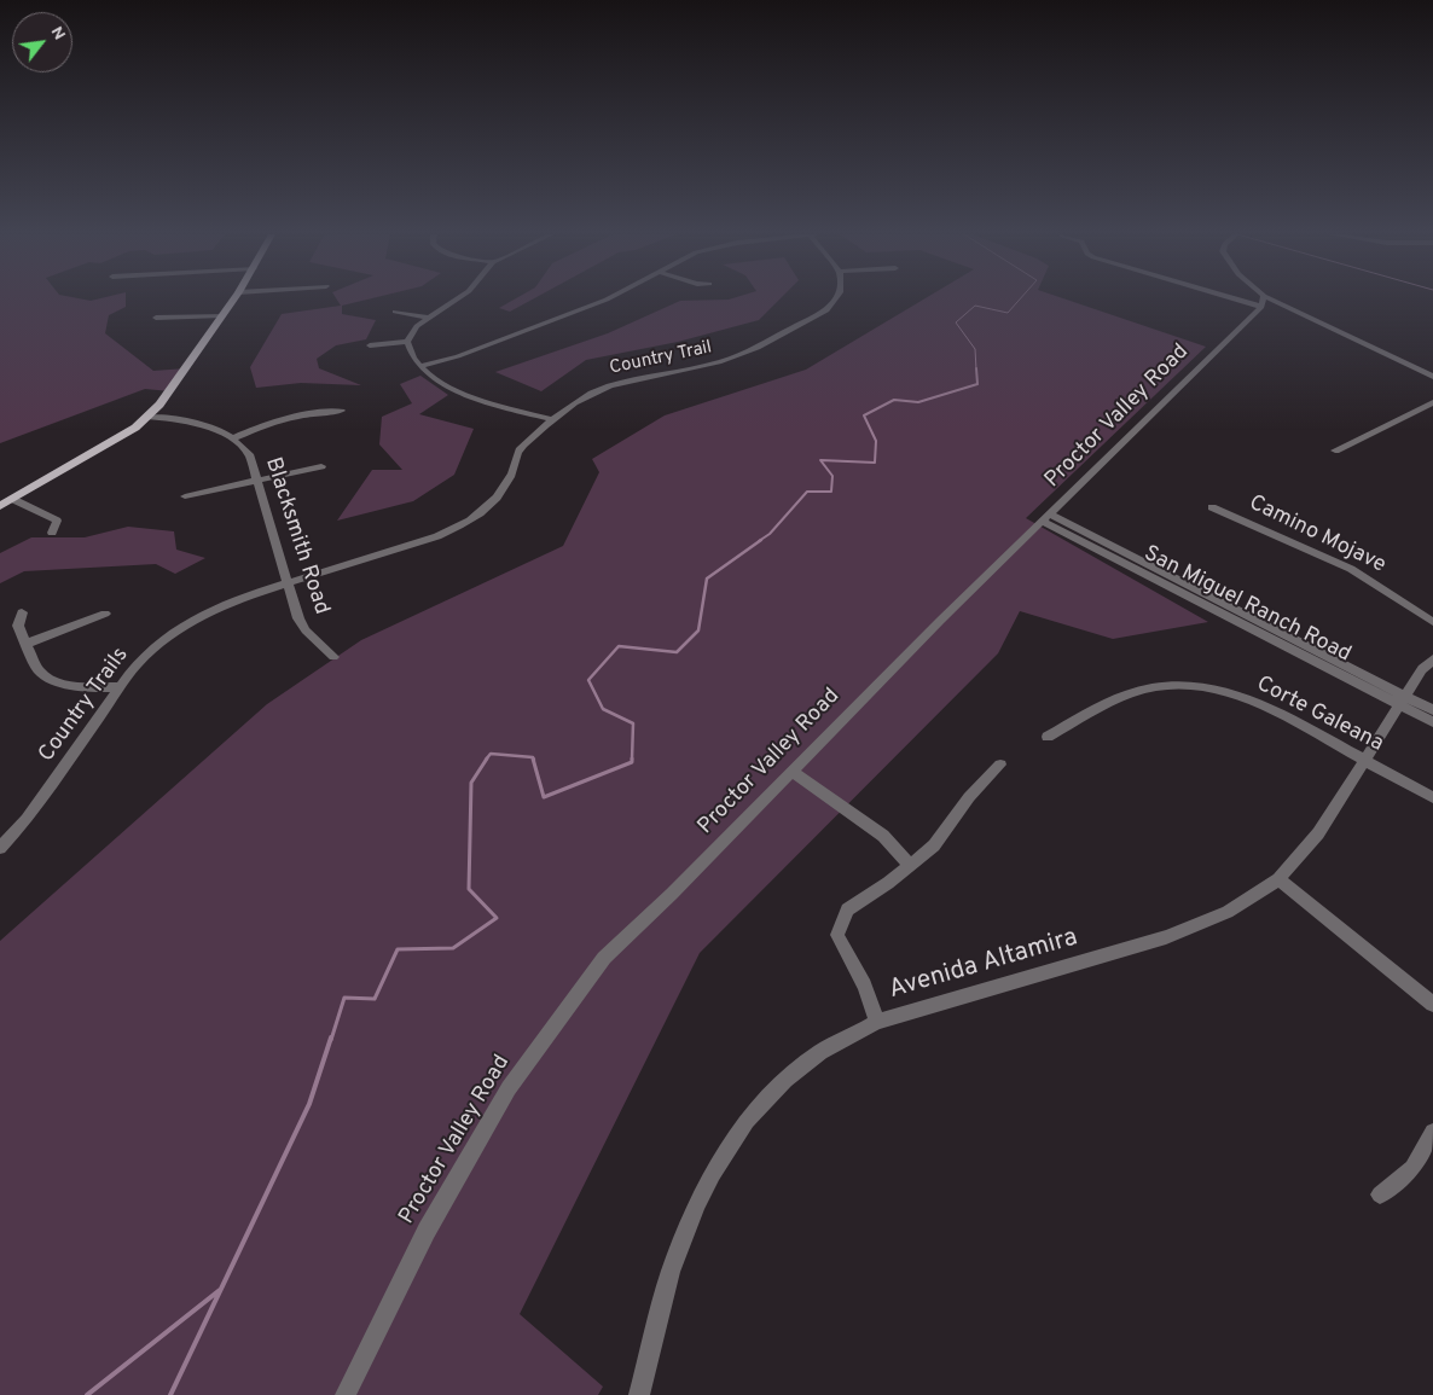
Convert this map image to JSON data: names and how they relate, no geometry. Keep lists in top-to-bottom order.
{
  "streets": {
    "street": [
      "Country Trail",
      "Proctor Valley Road",
      "Camino Mojave",
      "Blacksmith Road",
      "San Miguel Ranch Road",
      "Country Trails",
      "Corte Galeana",
      "Avenida Altamira"
    ]
  },
  "crossings": [
    ["Country Trail", "Country Trails"],
    ["Proctor Valley Road", "San Miguel Ranch Road"],
    ["Blacksmith Road", "Country Trails"],
    ["San Miguel Ranch Road", "Avenida Altamira"],
    ["Corte Galeana", "Avenida Altamira"]
  ],
  "north": "top right"
}
